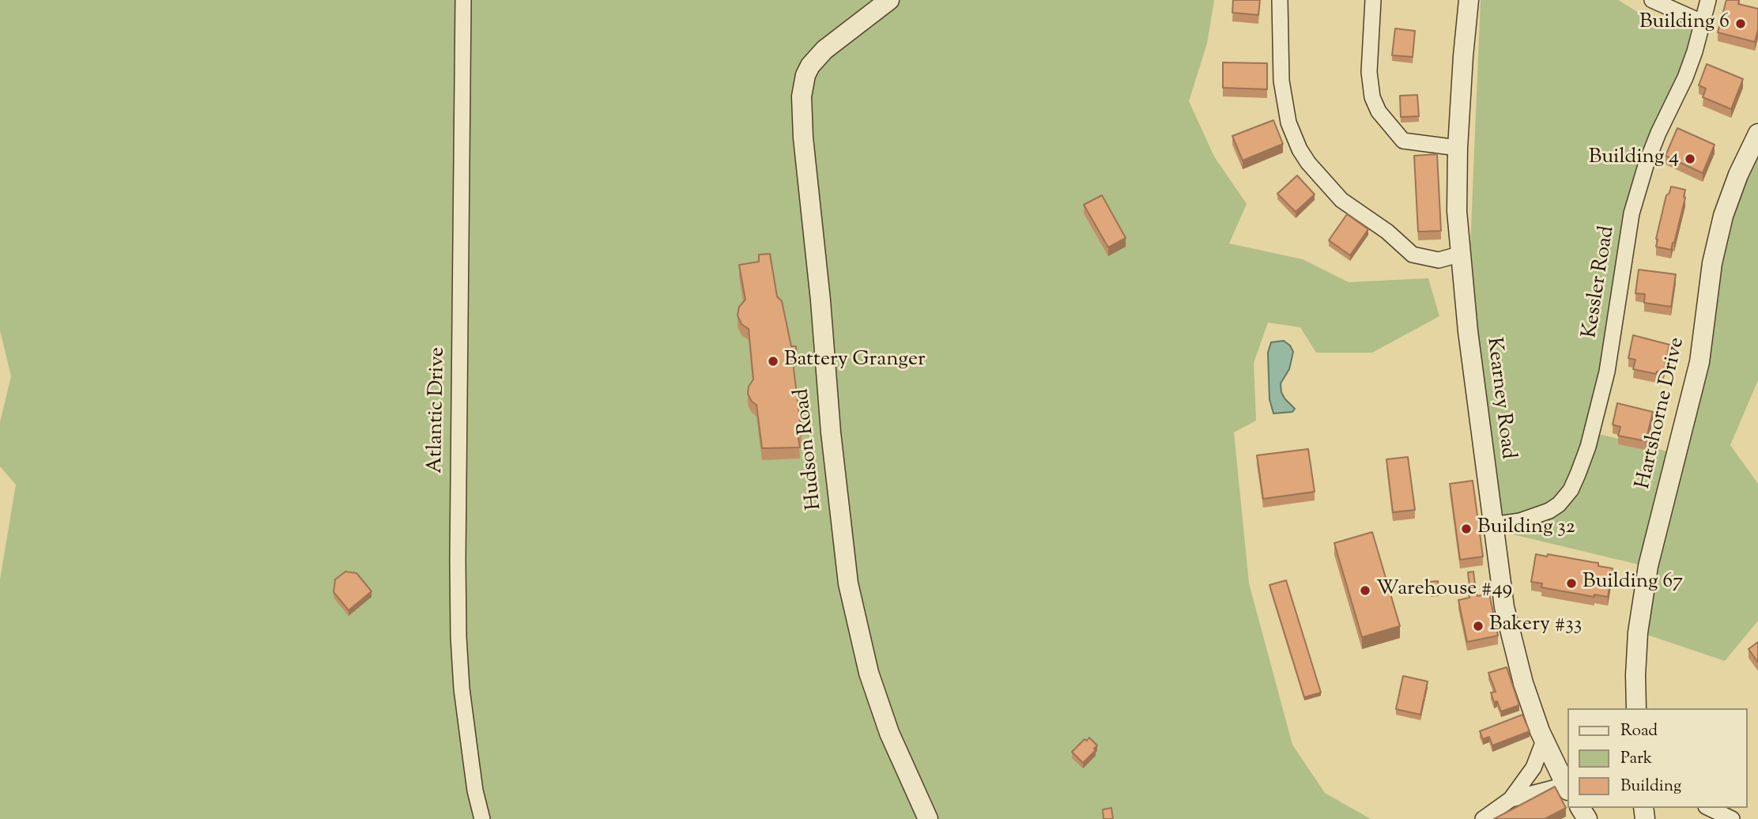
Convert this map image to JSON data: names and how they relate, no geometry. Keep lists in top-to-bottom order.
{
  "streets": {
    "street": [
      "Kessler Road",
      "Kearney Road",
      "Atlantic Drive",
      "Hartshorne Drive",
      "Hudson Road"
    ]
  },
  "crossings": [
    ["Kessler Road", "Kearney Road"]
  ],
  "places": [
    "Building 6",
    "Building 4",
    "Battery Granger",
    "Building 32",
    "Building 67",
    "Warehouse #49",
    "Bakery #33"
  ],
  "legend": ["Road", "Park", "Building"]
}
